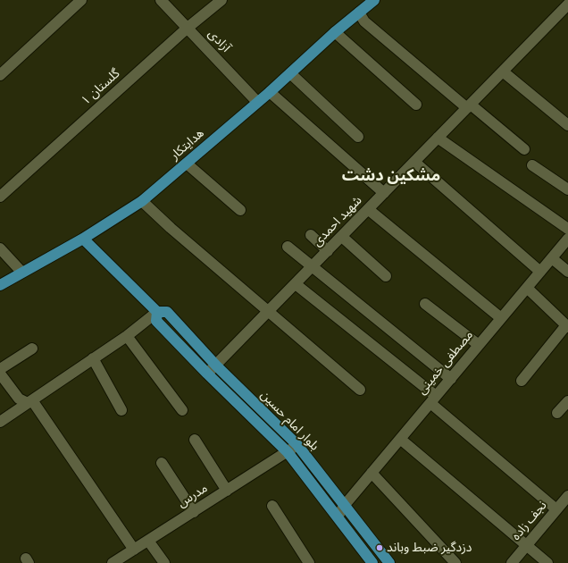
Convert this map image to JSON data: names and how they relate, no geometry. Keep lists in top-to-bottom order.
{
  "streets": {
    "main road": ["هدایتکار", "بلوار امام حسین"],
    "street": [
      "آزادی",
      "گلستان ۱",
      "شهید احمدی",
      "مصطفی خمینی",
      "مدرس",
      "نجف زاده"
    ]
  },
  "crossings": [
    ["آزادی", "گلستان ۱"],
    ["آزادی", "هدایتکار"],
    ["هدایتکار", "بلوار امام حسین"],
    ["شهید احمدی", "بلوار امام حسین"],
    ["مصطفی خمینی", "بلوار امام حسین"],
    ["بلوار امام حسین", "مدرس"]
  ],
  "districts": ["مشکین دشت"],
  "places": ["دزدگیر ضبط وباند"]
}
